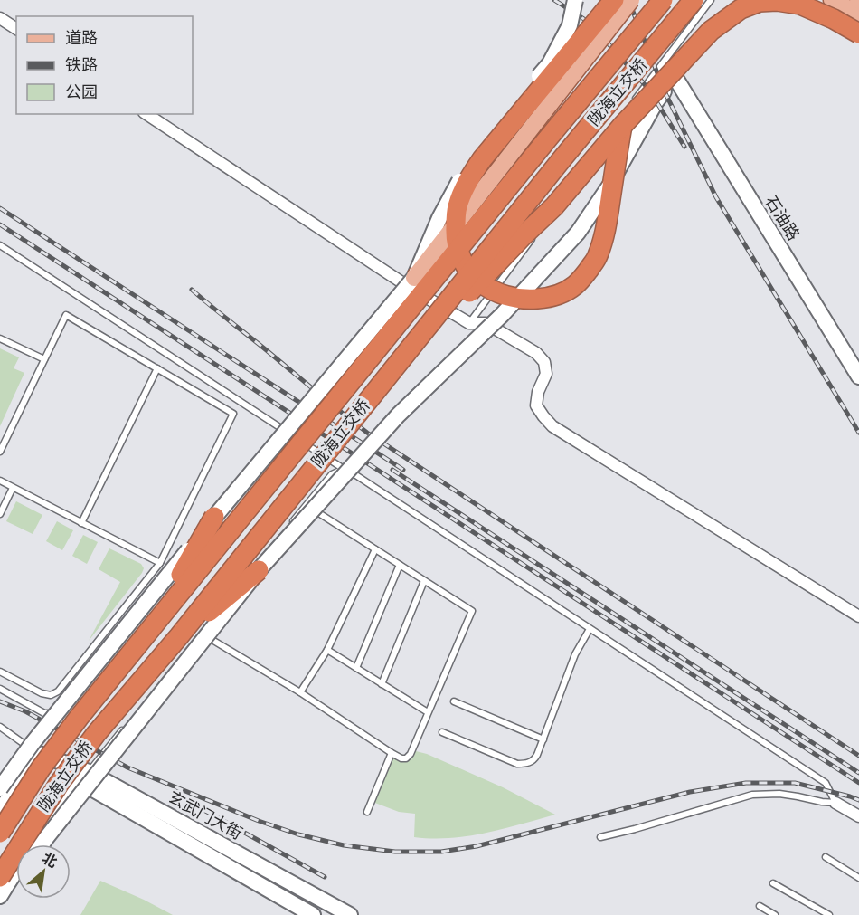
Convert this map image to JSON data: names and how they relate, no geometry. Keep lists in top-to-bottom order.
{
  "streets": {
    "highway": ["陇海立交桥"],
    "main road": ["石油路", "玄武门大街"]
  },
  "crossings": [
    ["陇海立交桥", "玄武门大街"]
  ],
  "legend": ["道路", "铁路", "公园"],
  "north": "top right"
}
